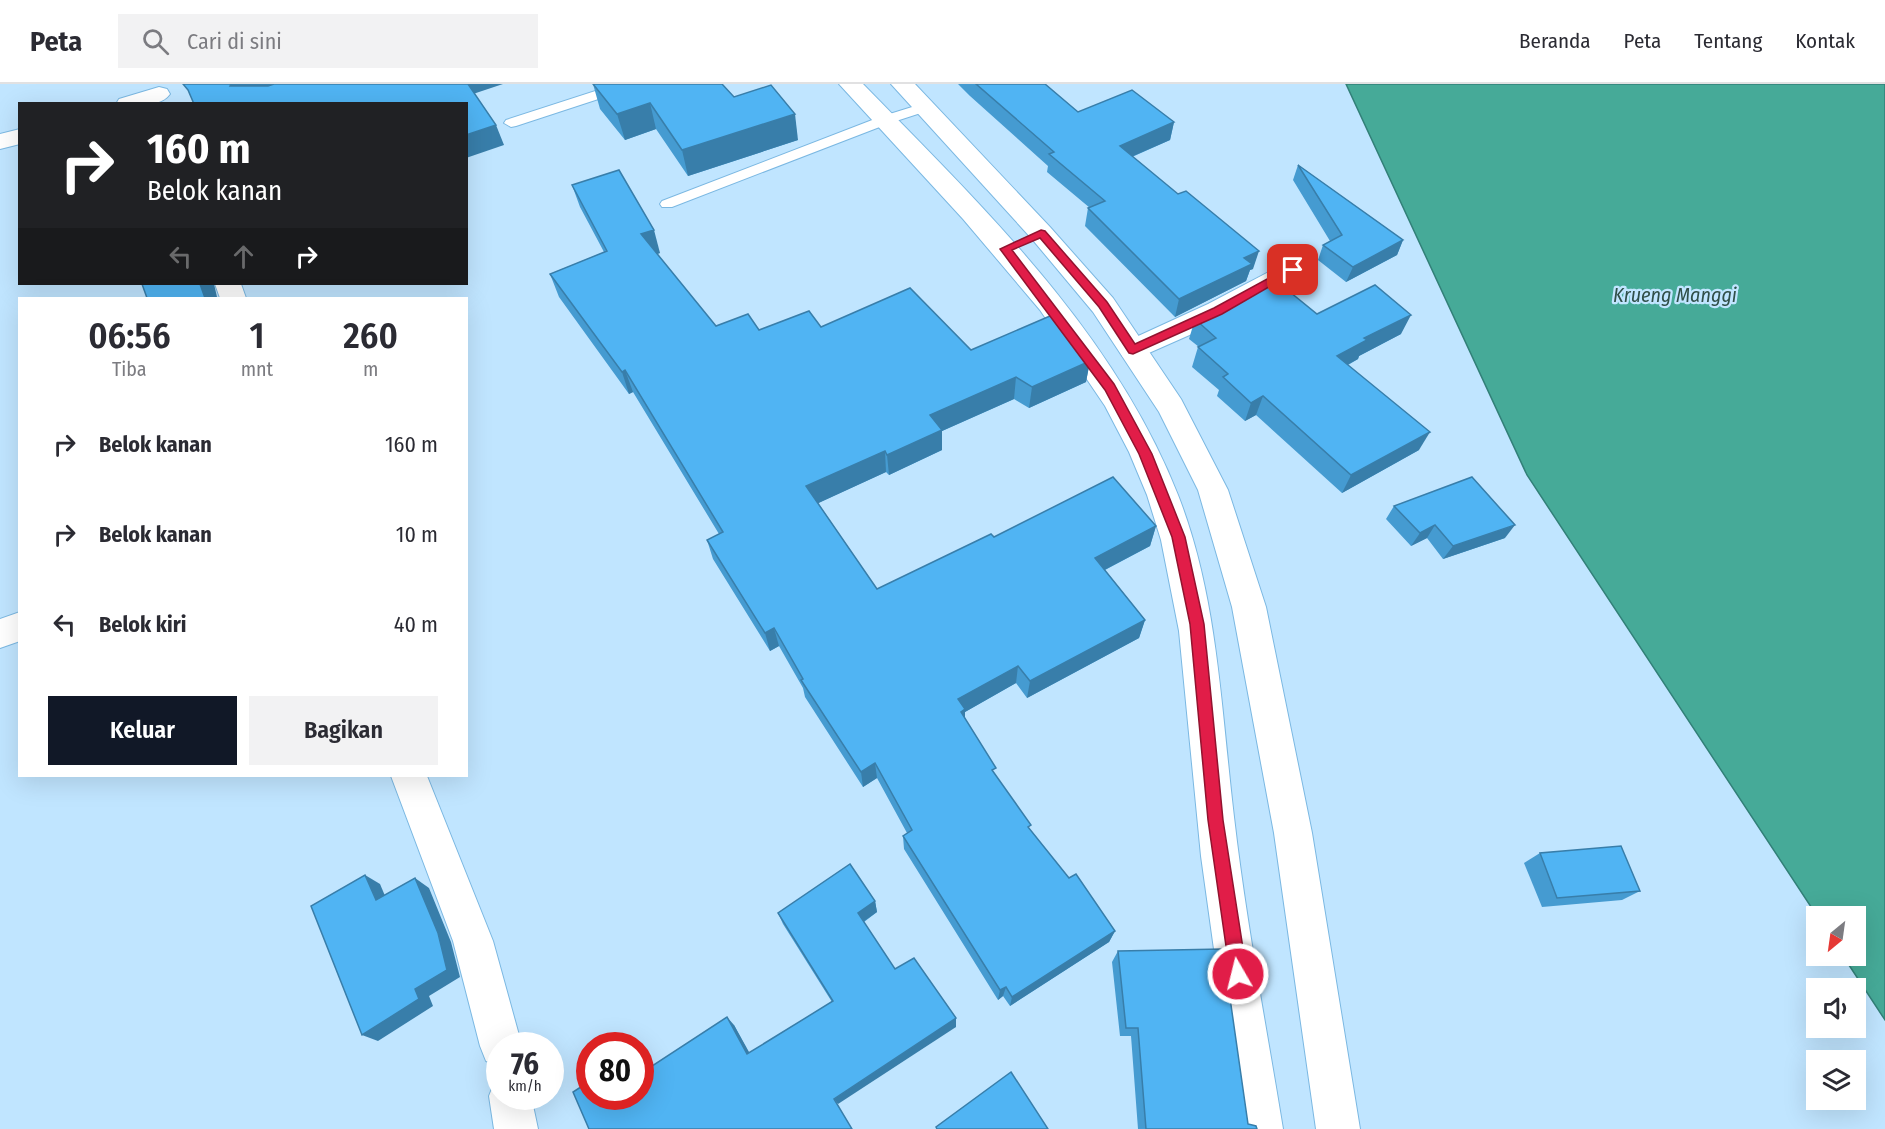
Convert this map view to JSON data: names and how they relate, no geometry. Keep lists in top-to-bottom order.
{
  "water": ["Krueng Manggi"],
  "north": "bottom left",
  "page": {
    "header": "Peta",
    "search": "Cari di sini",
    "nav": [
      "Beranda",
      "Peta",
      "Tentang",
      "Kontak"
    ],
    "turn": ["160 m", "Belok kanan"],
    "eta": [
      "06:56",
      "Tiba",
      "1",
      "mnt",
      "260",
      "m"
    ],
    "list": [
      {
        "name": "Belok kanan",
        "value": "160 m"
      },
      {
        "name": "Belok kanan",
        "value": "10 m"
      },
      {
        "name": "Belok kiri",
        "value": "40 m"
      }
    ],
    "buttons": ["Keluar", "Bagikan"],
    "speed": "76 km/h",
    "limit": "80"
  }
}
